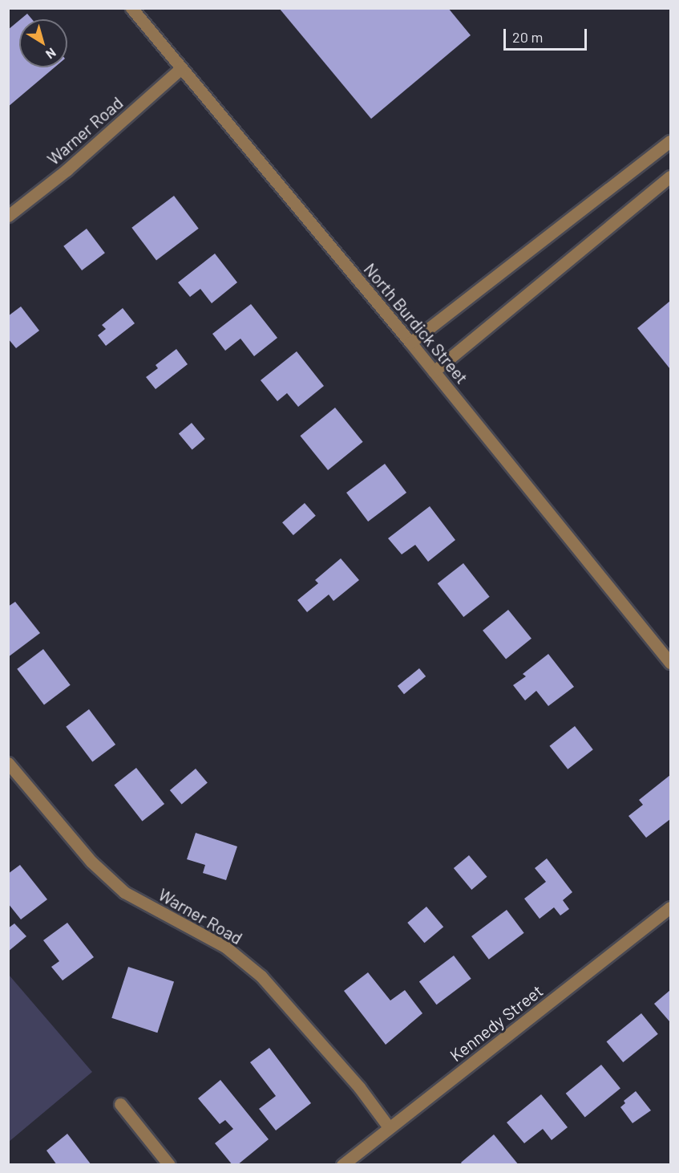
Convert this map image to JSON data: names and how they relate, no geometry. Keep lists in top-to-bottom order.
{
  "streets": {
    "street": ["Warner Road", "North Burdick Street", "Kennedy Street"]
  },
  "crossings": [
    ["Warner Road", "North Burdick Street"],
    ["Warner Road", "Kennedy Street"]
  ],
  "scale_bar": "20 m",
  "north": "bottom right"
}
